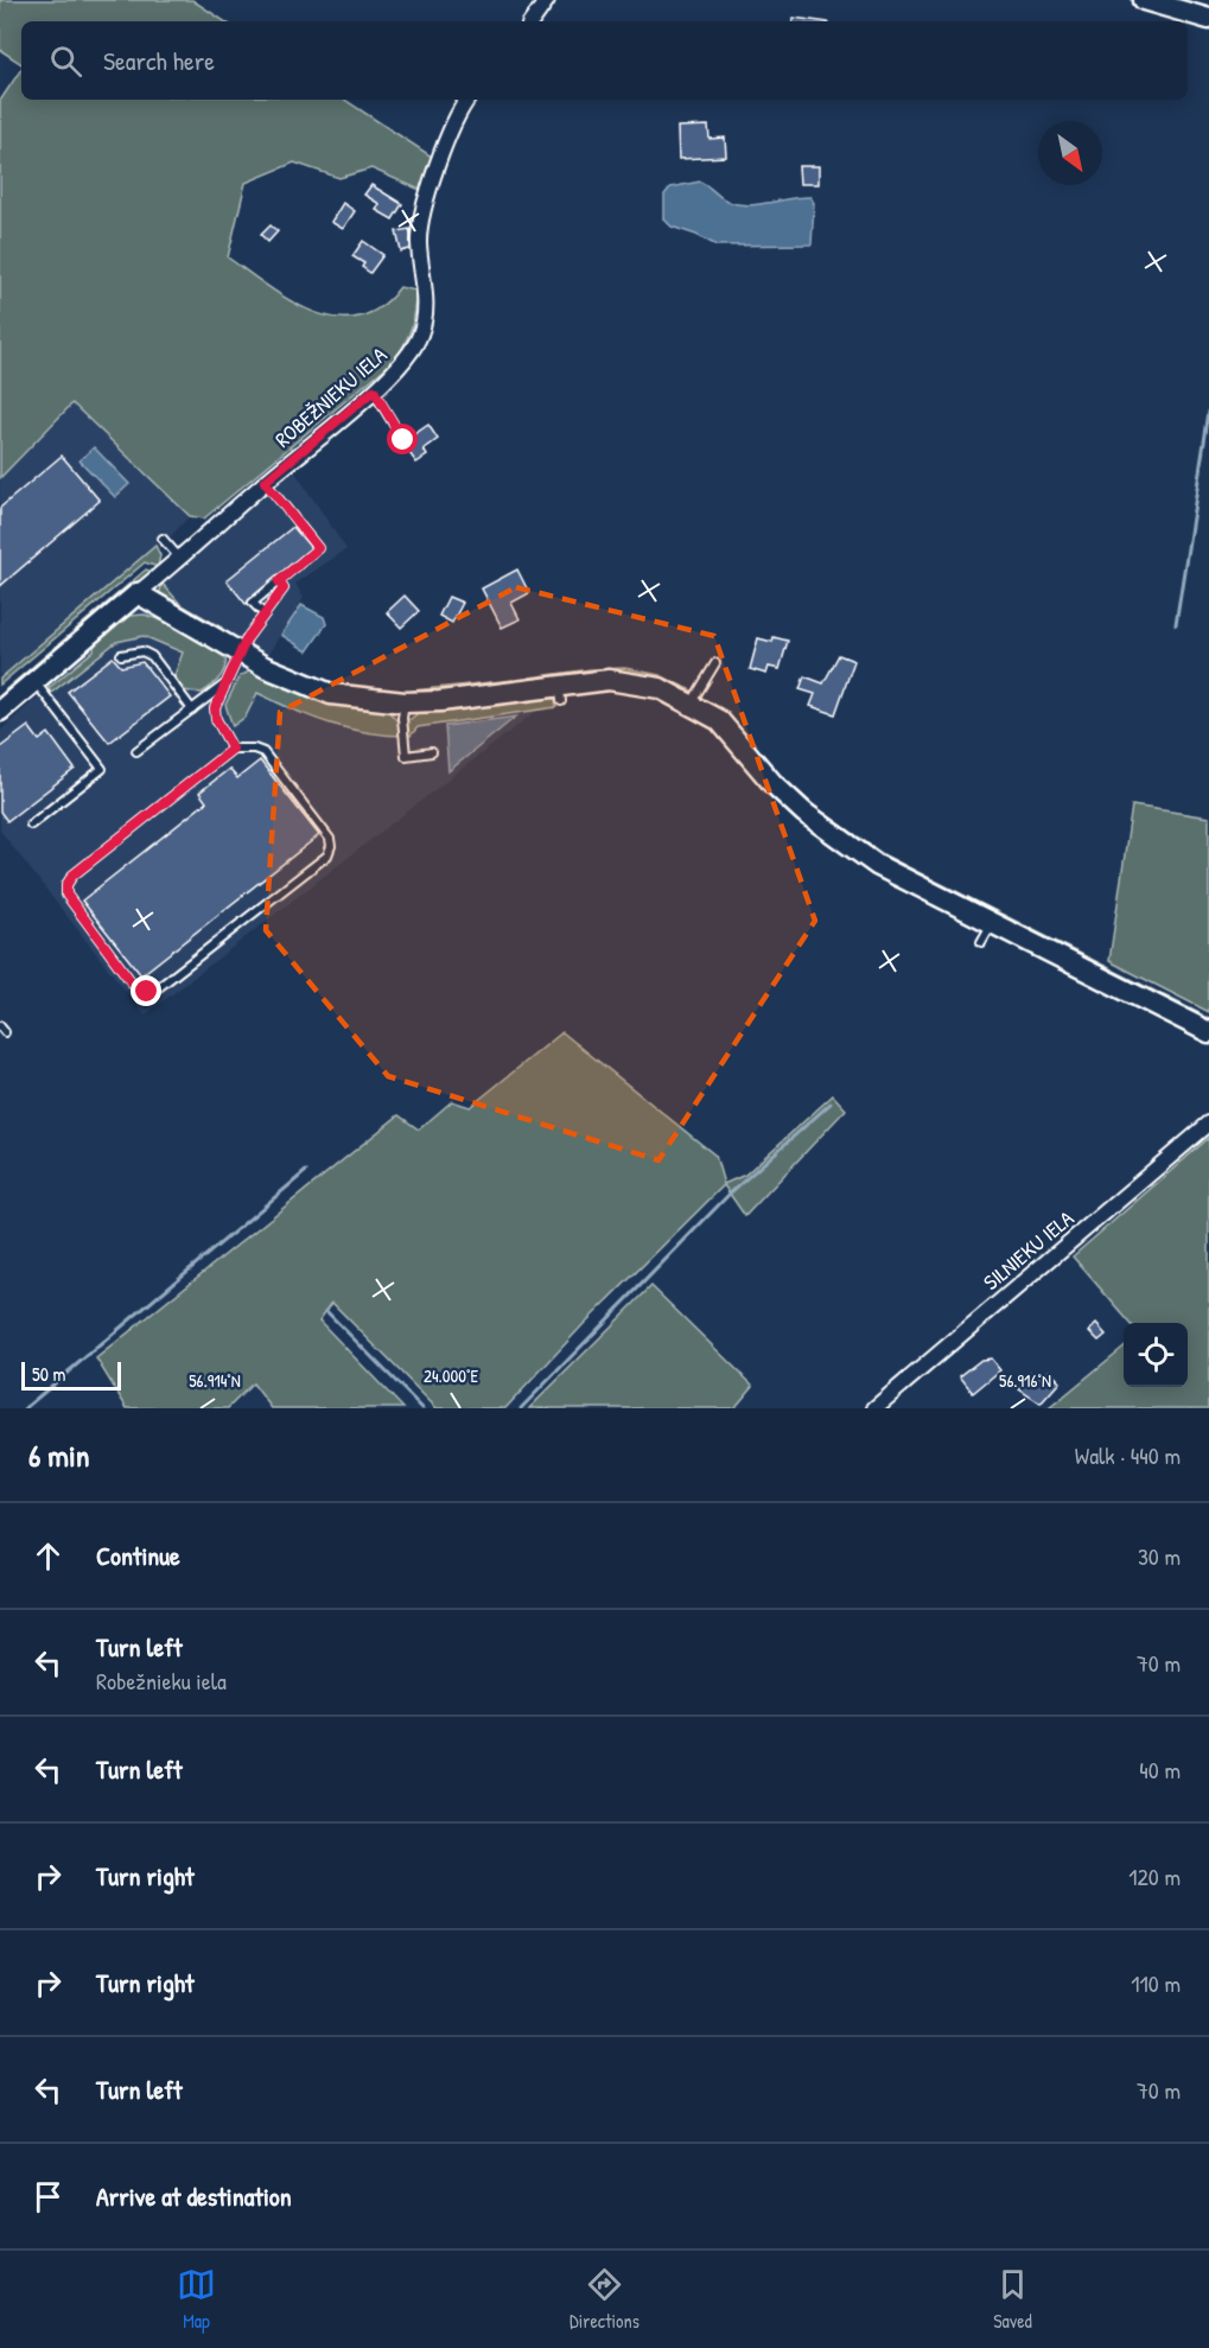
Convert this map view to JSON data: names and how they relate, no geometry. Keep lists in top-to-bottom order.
{
  "streets": {
    "street": ["ROBEŽNIEKU IELA", "SILNIEKU IELA"]
  },
  "scale_bar": "50 m",
  "north": "bottom right",
  "page": {
    "search": "Search here",
    "scale": "50 m",
    "heading": ["6 min", "Walk · 440 m"],
    "list": [
      ["Continue", "30 m"],
      ["Turn left", "Robežnieku iela", "70 m"],
      ["Turn left", "40 m"],
      ["Turn right", "120 m"],
      ["Turn right", "110 m"],
      ["Turn left", "70 m"],
      "Arrive at destination"
    ],
    "nav": ["Map", "Directions", "Saved"]
  },
  "coordinates": ["24.000°E", "56.914°N", "56.916°N"]
}
